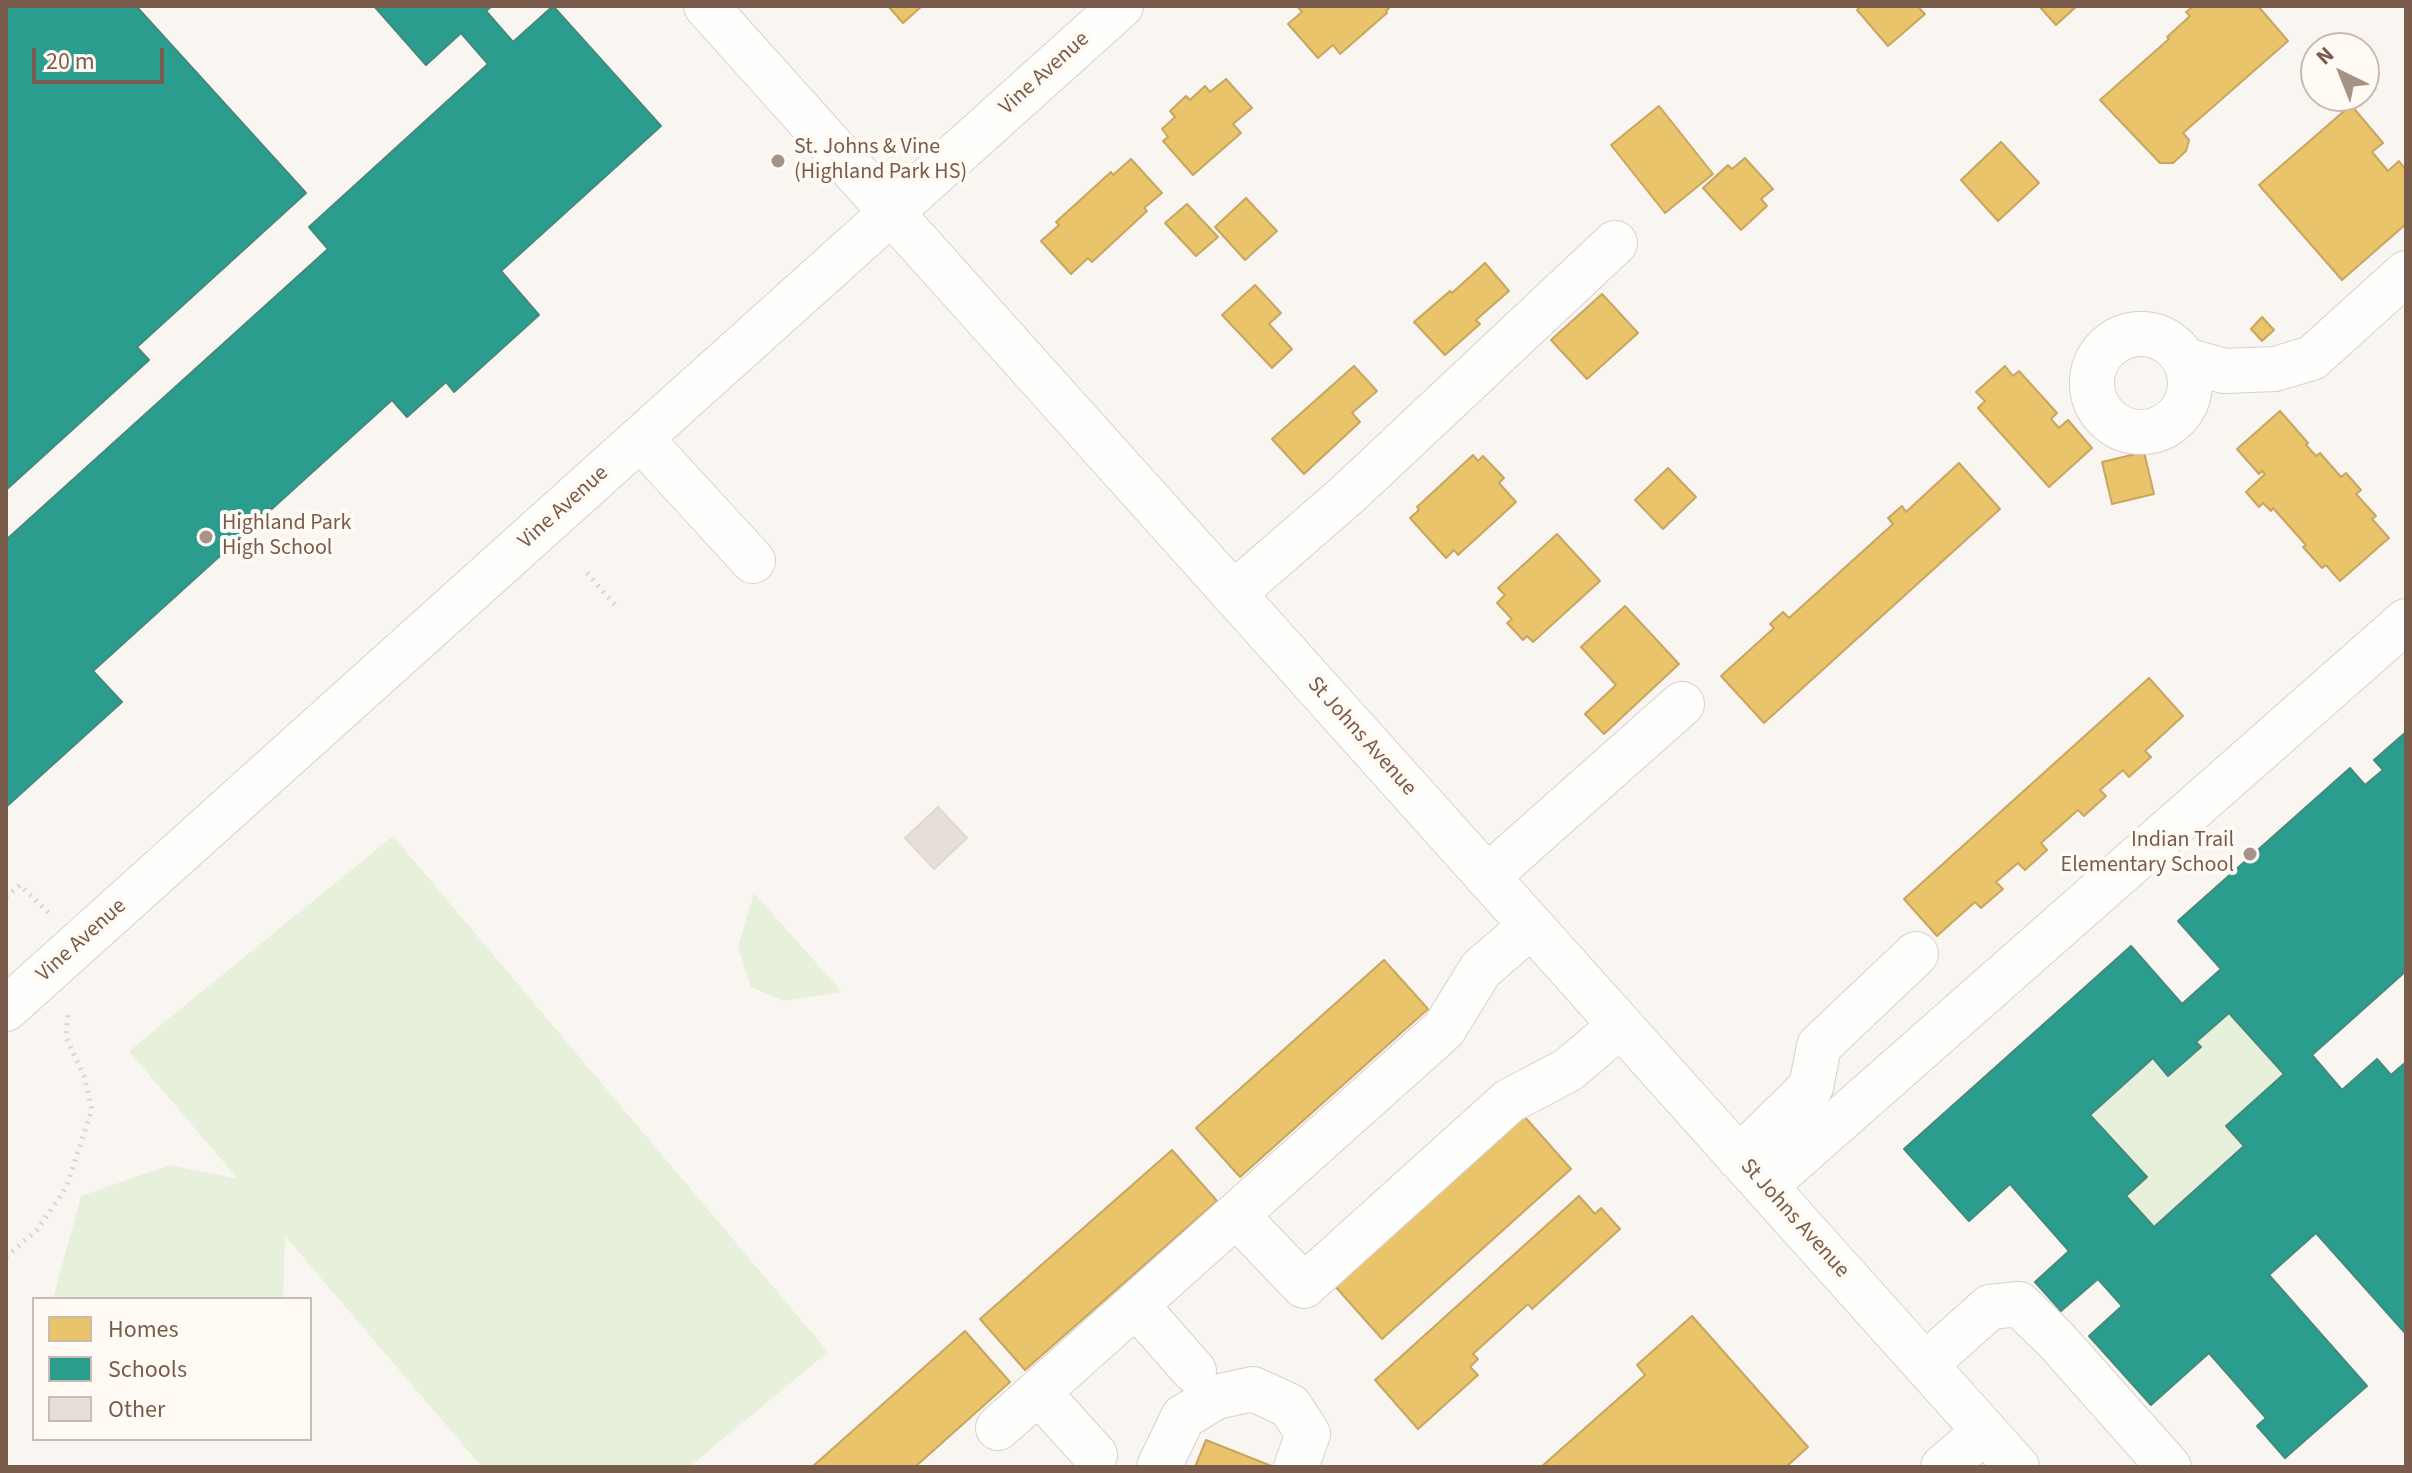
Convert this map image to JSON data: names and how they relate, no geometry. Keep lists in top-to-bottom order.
{
  "streets": {
    "street": ["Vine Avenue", "St Johns Avenue"]
  },
  "crossings": [
    ["Vine Avenue", "St Johns Avenue"]
  ],
  "places": ["St. Johns & Vine (Highland Park HS)", "Highland Park High School", "Indian Trail Elementary School"],
  "legend": ["Homes", "Schools", "Other"],
  "scale_bar": "20 m",
  "north": "top left"
}
